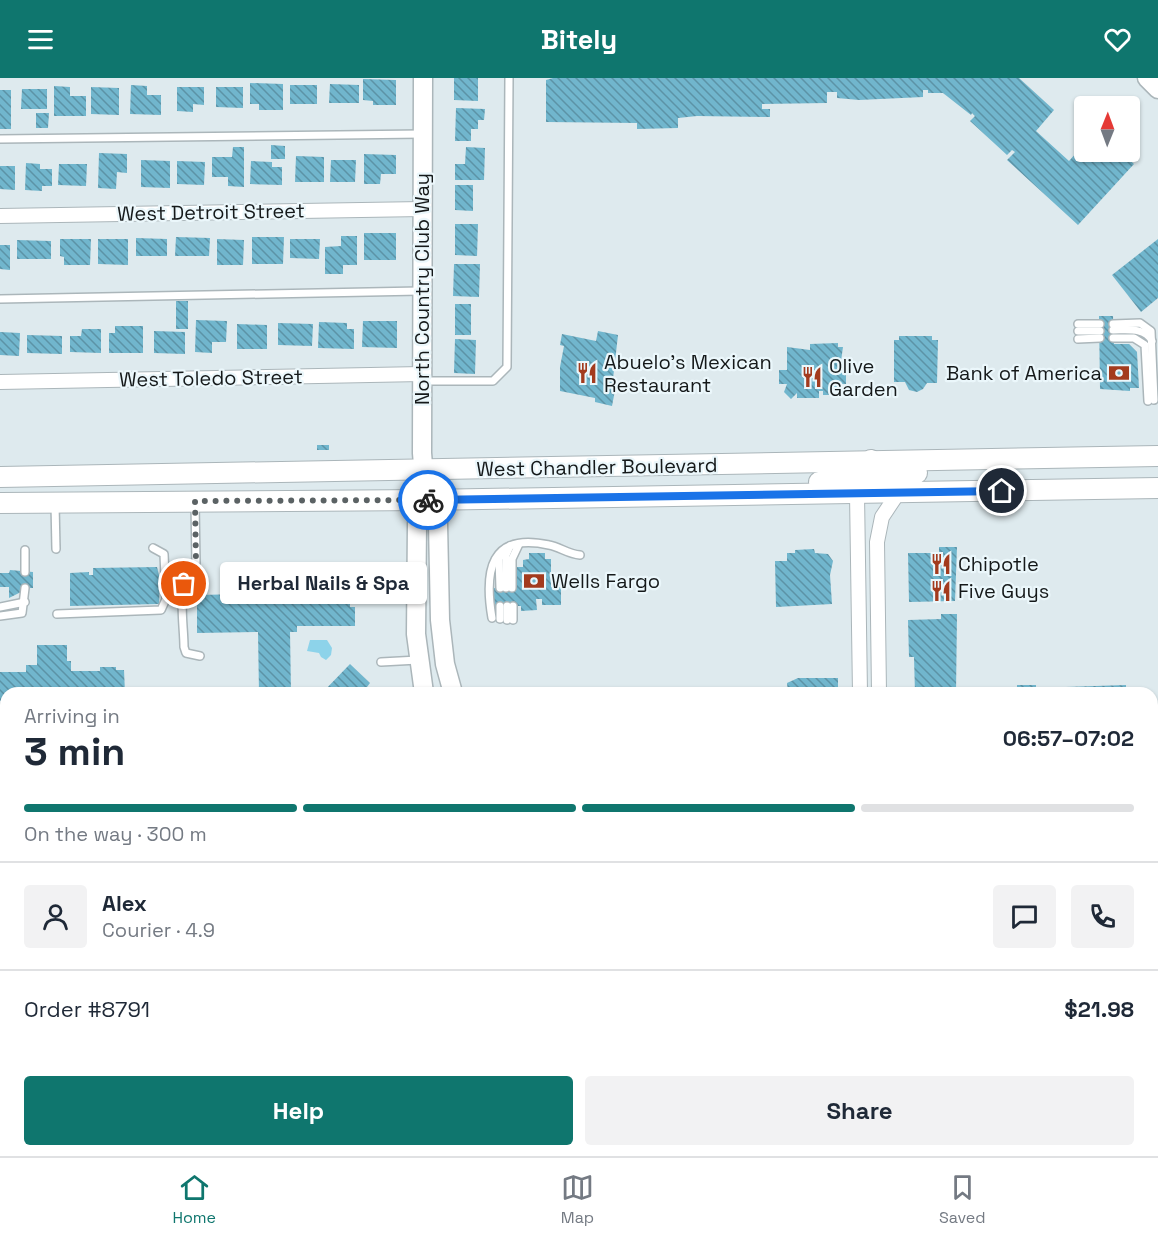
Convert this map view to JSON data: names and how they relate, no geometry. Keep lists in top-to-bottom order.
{
  "streets": {
    "main road": ["West Chandler Boulevard"],
    "street": ["West Detroit Street", "North Country Club Way", "West Toledo Street"]
  },
  "crossings": [
    ["West Detroit Street", "North Country Club Way"],
    ["North Country Club Way", "West Toledo Street"],
    ["North Country Club Way", "West Chandler Boulevard"]
  ],
  "places": {
    "restaurant": [
      "Abuelo's Mexican Restaurant",
      "Olive Garden",
      "Chipotle",
      "Five Guys"
    ],
    "bank": ["Bank of America", "Wells Fargo"],
    "other": ["Herbal Nails & Spa"]
  },
  "north": "top",
  "page": {
    "header": "Bitely",
    "bubble": "Herbal Nails & Spa",
    "heading": ["3 min", "Arriving in", "06:57–07:02"],
    "panel": [
      "Alex",
      "Courier · 4.9",
      "Order #8791",
      "$21.98"
    ],
    "bar": "On the way · 300 m",
    "buttons": ["Help", "Share"],
    "tabs": ["Home", "Map", "Saved"]
  }
}
